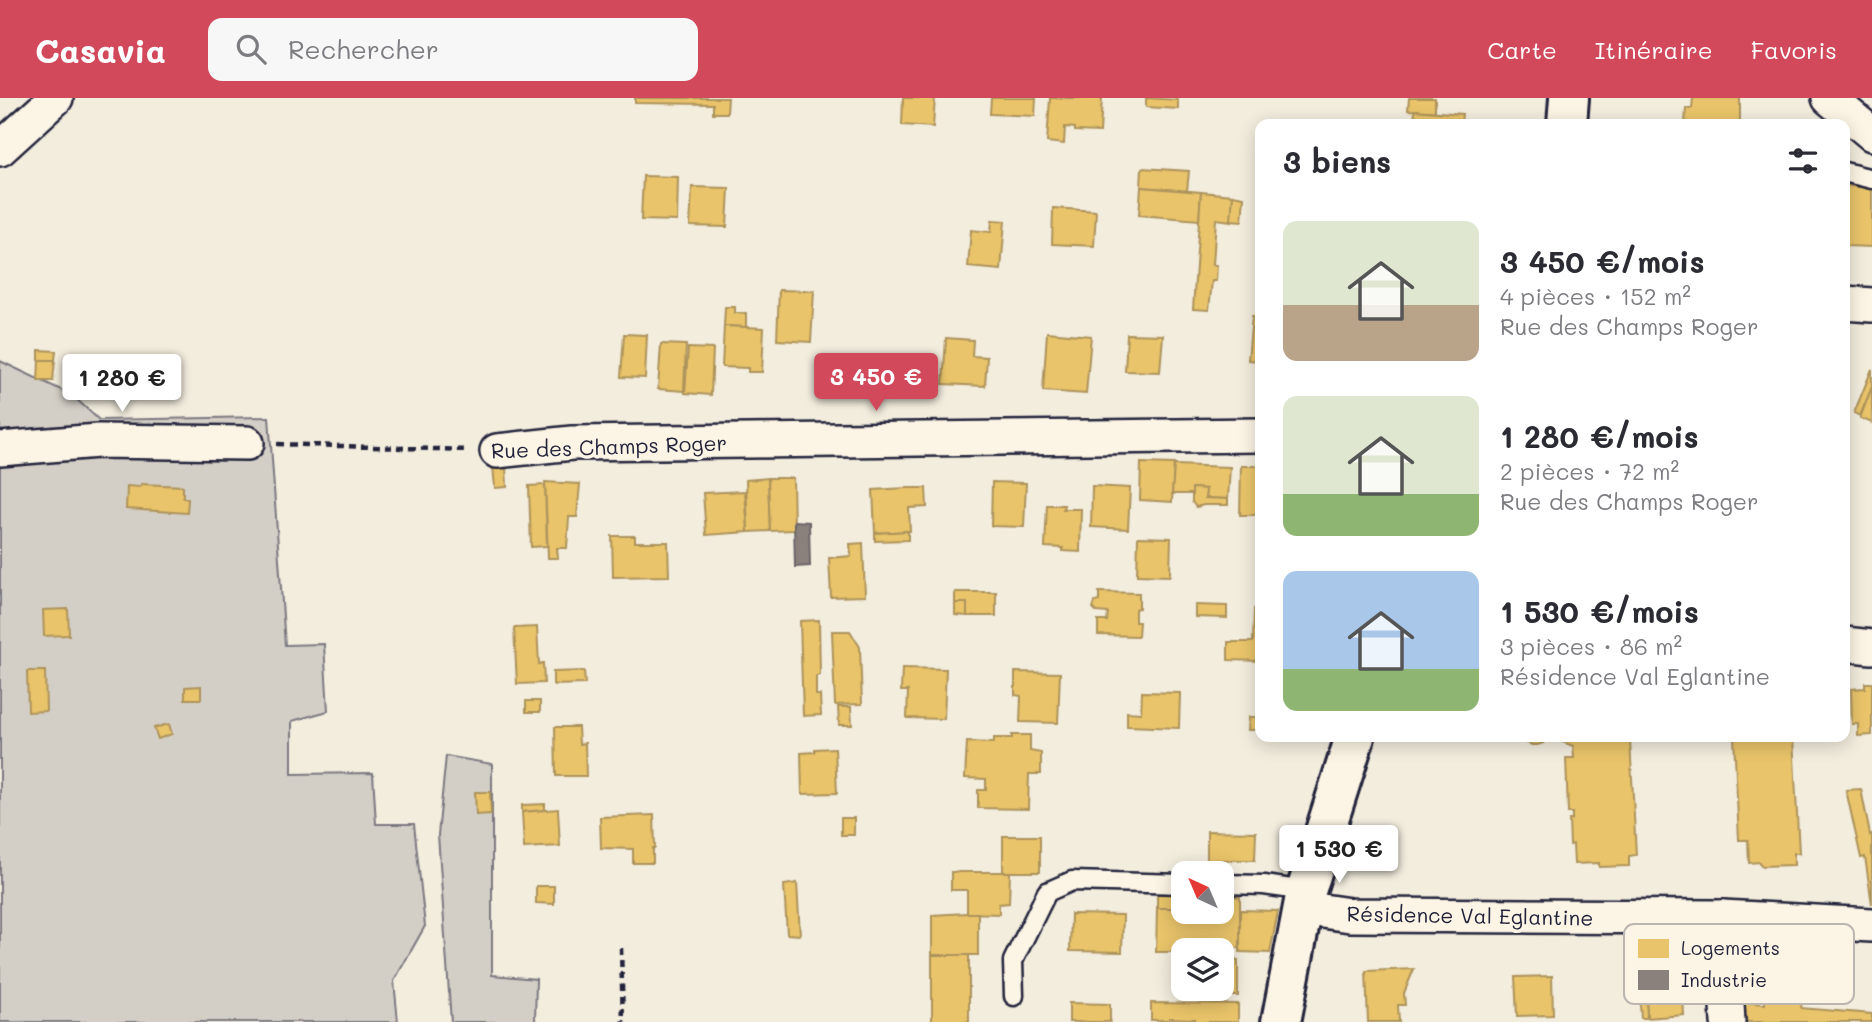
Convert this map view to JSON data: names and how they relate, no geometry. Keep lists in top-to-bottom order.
{
  "streets": {
    "street": ["Rue des Champs Roger", "Résidence Val Eglantine"]
  },
  "legend": ["Logements", "Industrie"],
  "north": "top left",
  "page": {
    "header": "Casavia",
    "search": "Rechercher",
    "nav": ["Carte", "Itinéraire", "Favoris"],
    "heading": "3 biens",
    "list": [
      {
        "name": "3 450 €/mois",
        "note": "4 pièces · 152 m² · Rue des Champs Roger"
      },
      {
        "name": "1 280 €/mois",
        "note": "2 pièces · 72 m² · Rue des Champs Roger"
      },
      {
        "name": "1 530 €/mois",
        "note": "3 pièces · 86 m² · Résidence Val Eglantine"
      }
    ],
    "price": ["3 450 €", "1 280 €", "1 530 €"]
  }
}
